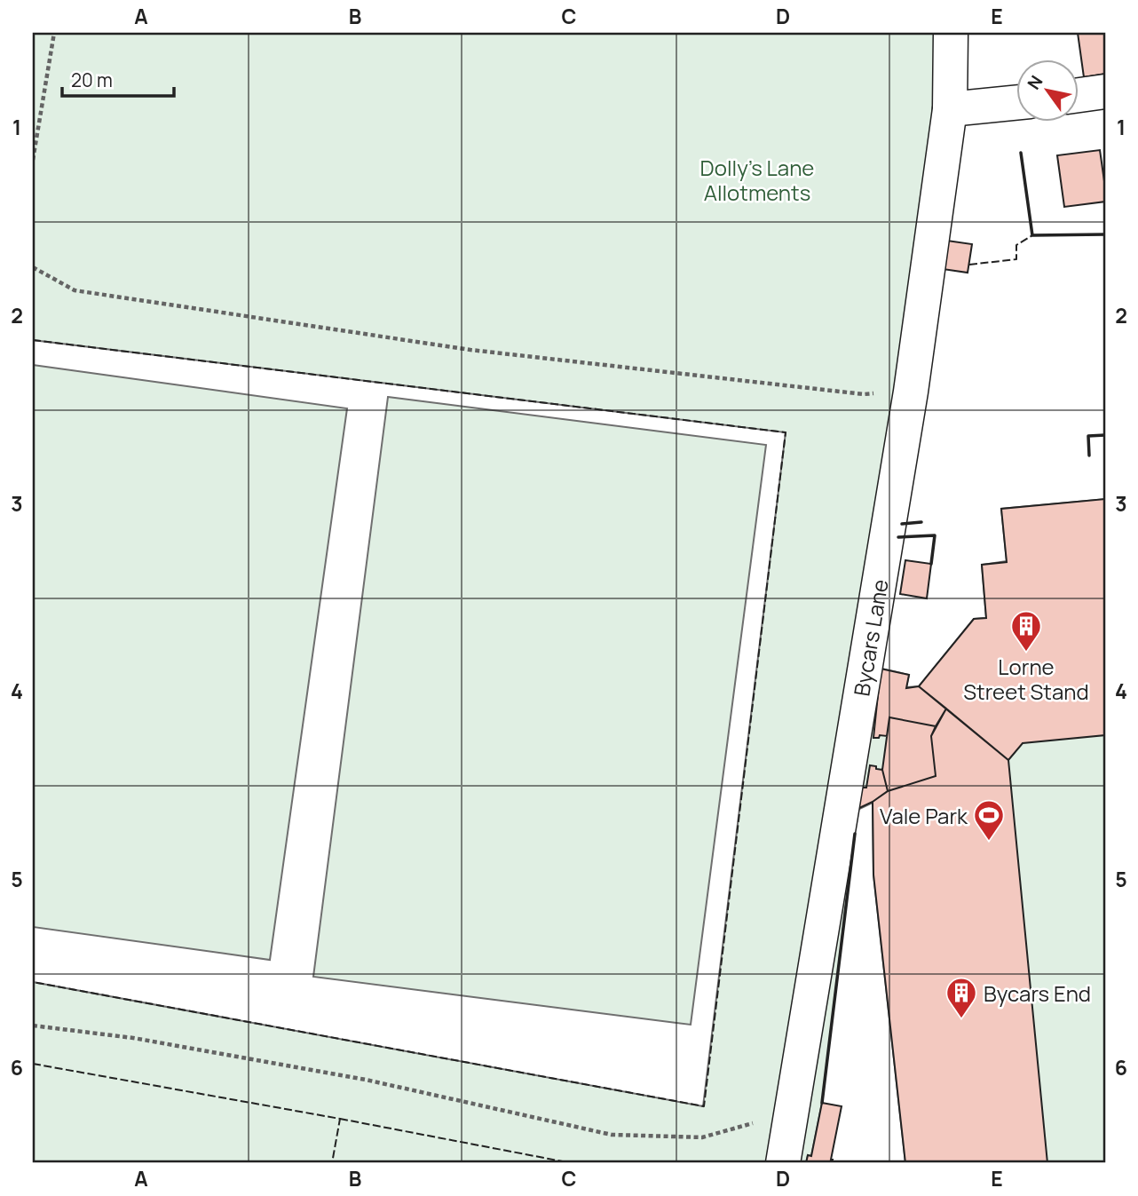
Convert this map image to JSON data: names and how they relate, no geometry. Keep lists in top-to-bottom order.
{
  "streets": {
    "street": ["Bycars Lane"]
  },
  "parks": ["Dolly's Lane Allotments"],
  "places": {
    "building": ["Lorne Street Stand", "Bycars End"],
    "sports": ["Vale Park"]
  },
  "scale_bar": "20 m",
  "north": "top left",
  "grid": {
    "columns": [
      "A",
      "B",
      "C",
      "D",
      "E"
    ],
    "rows": [
      "1",
      "2",
      "3",
      "4",
      "5",
      "6"
    ]
  }
}
